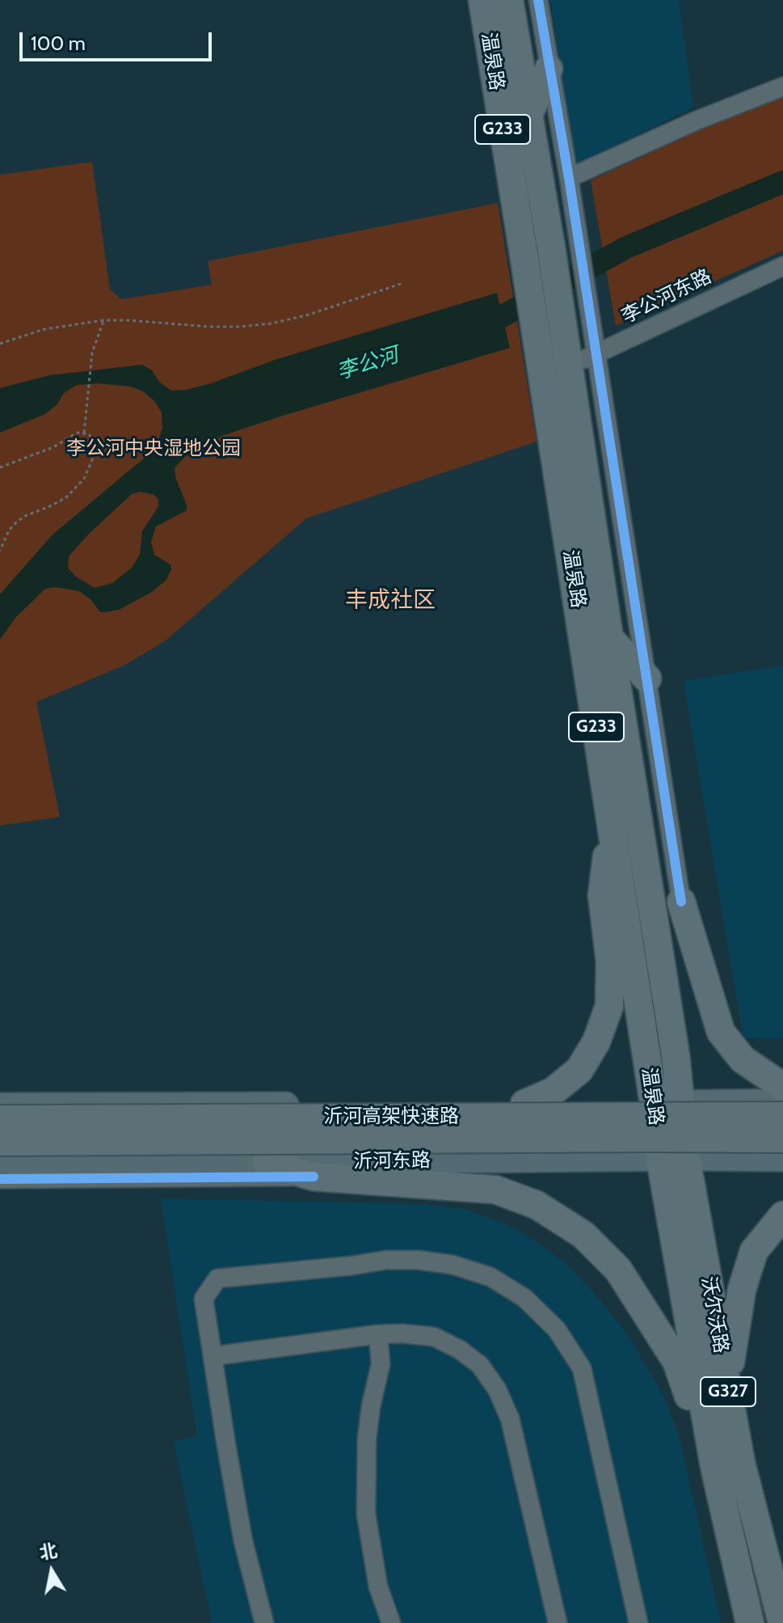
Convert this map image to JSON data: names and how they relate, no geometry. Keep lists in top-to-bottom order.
{
  "streets": {
    "highway": [
      "温泉路",
      "G233",
      "沂河高架快速路",
      "沃尔沃路",
      "G327"
    ],
    "main road": ["沂河东路"],
    "street": ["李公河东路"]
  },
  "crossings": [
    ["温泉路", "李公河东路"],
    ["温泉路", "沂河东路"],
    ["温泉路", "沃尔沃路"],
    ["沂河东路", "沃尔沃路"]
  ],
  "districts": ["丰成社区"],
  "water": ["李公河"],
  "parks": ["李公河中央湿地公园"],
  "scale_bar": "100 m",
  "north": "top"
}
